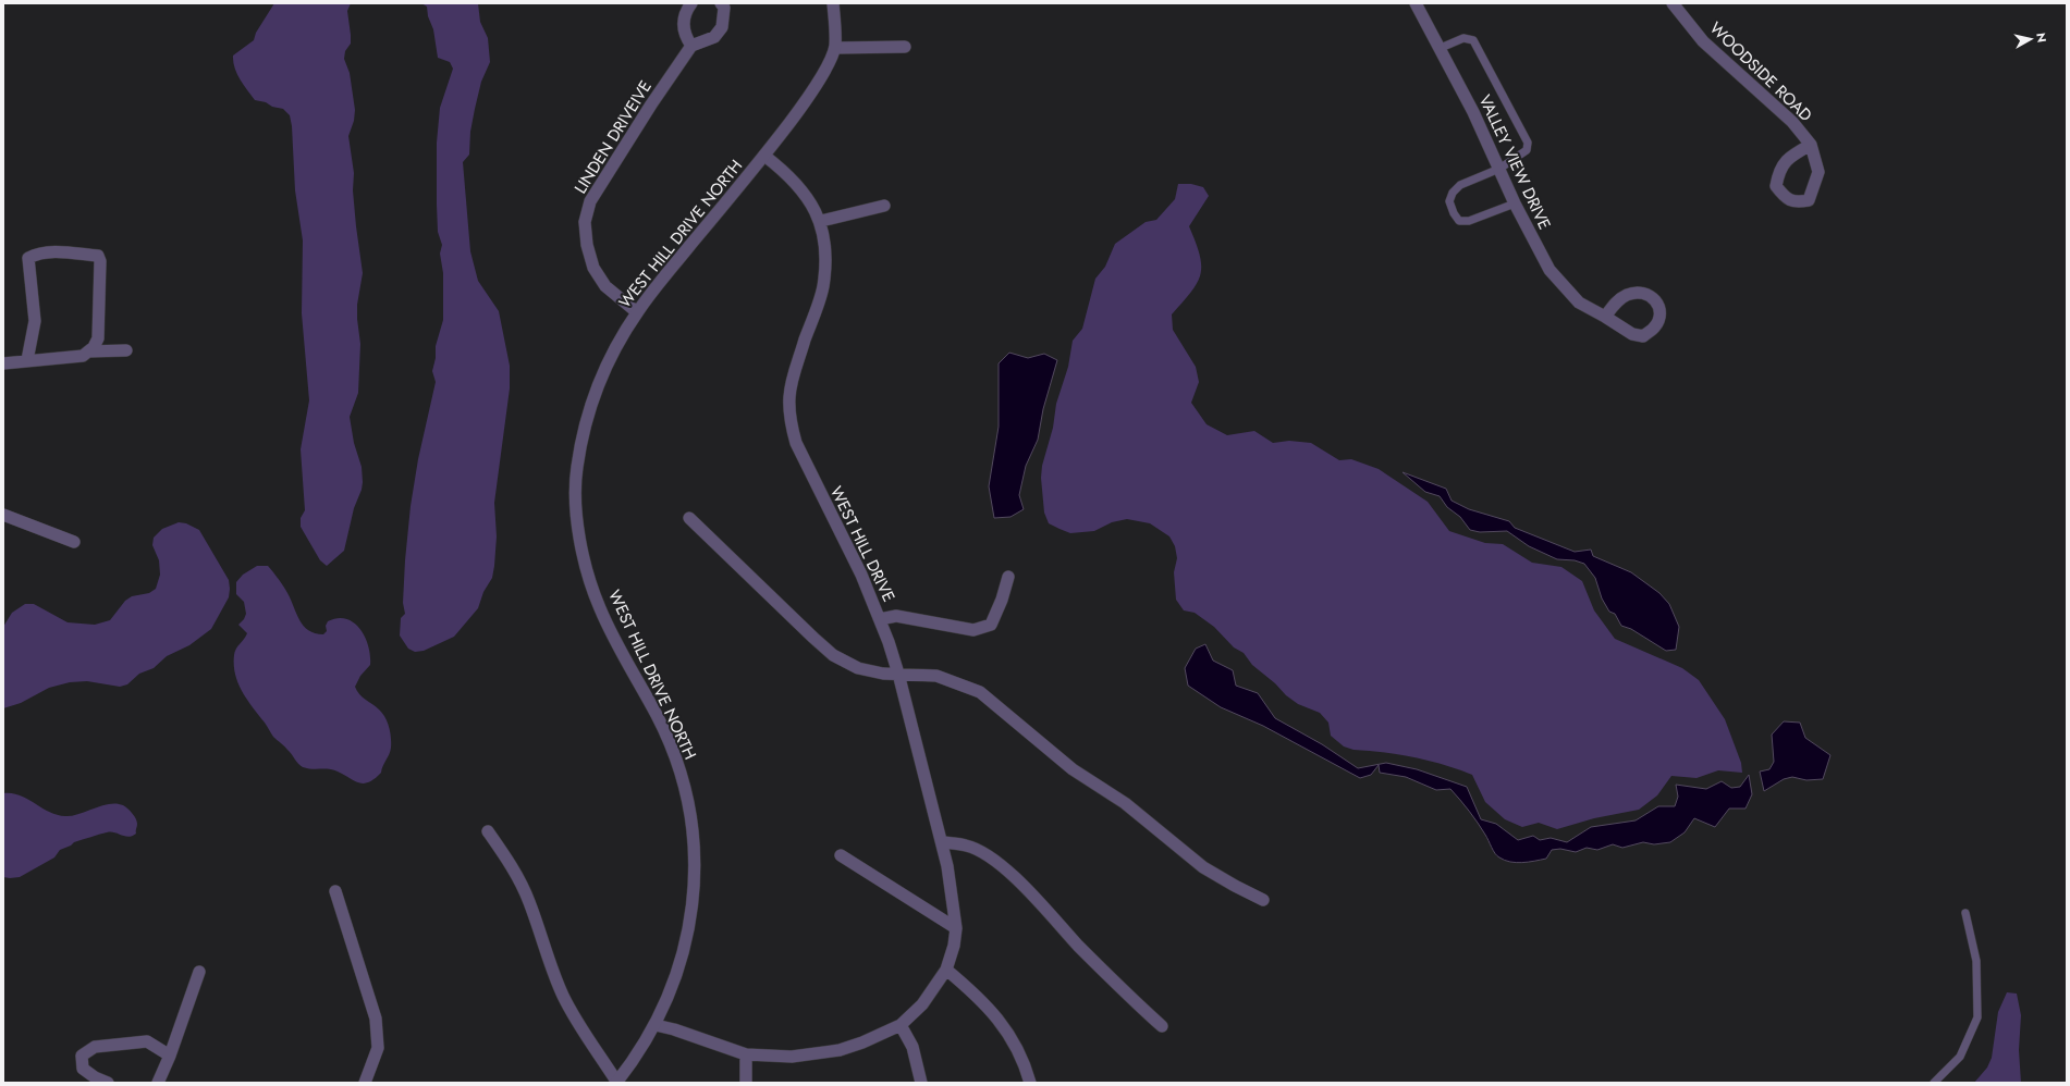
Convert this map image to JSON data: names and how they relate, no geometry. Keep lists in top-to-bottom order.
{
  "streets": {
    "street": [
      "WOODSIDE ROAD",
      "LINDEN DRIVEIVE",
      "VALLEY VIEW DRIVE",
      "WEST HILL DRIVE NORTH",
      "WEST HILL DRIVE"
    ]
  },
  "crossings": [
    ["LINDEN DRIVEIVE", "WEST HILL DRIVE NORTH"],
    ["WEST HILL DRIVE NORTH", "WEST HILL DRIVE"]
  ],
  "north": "right"
}
